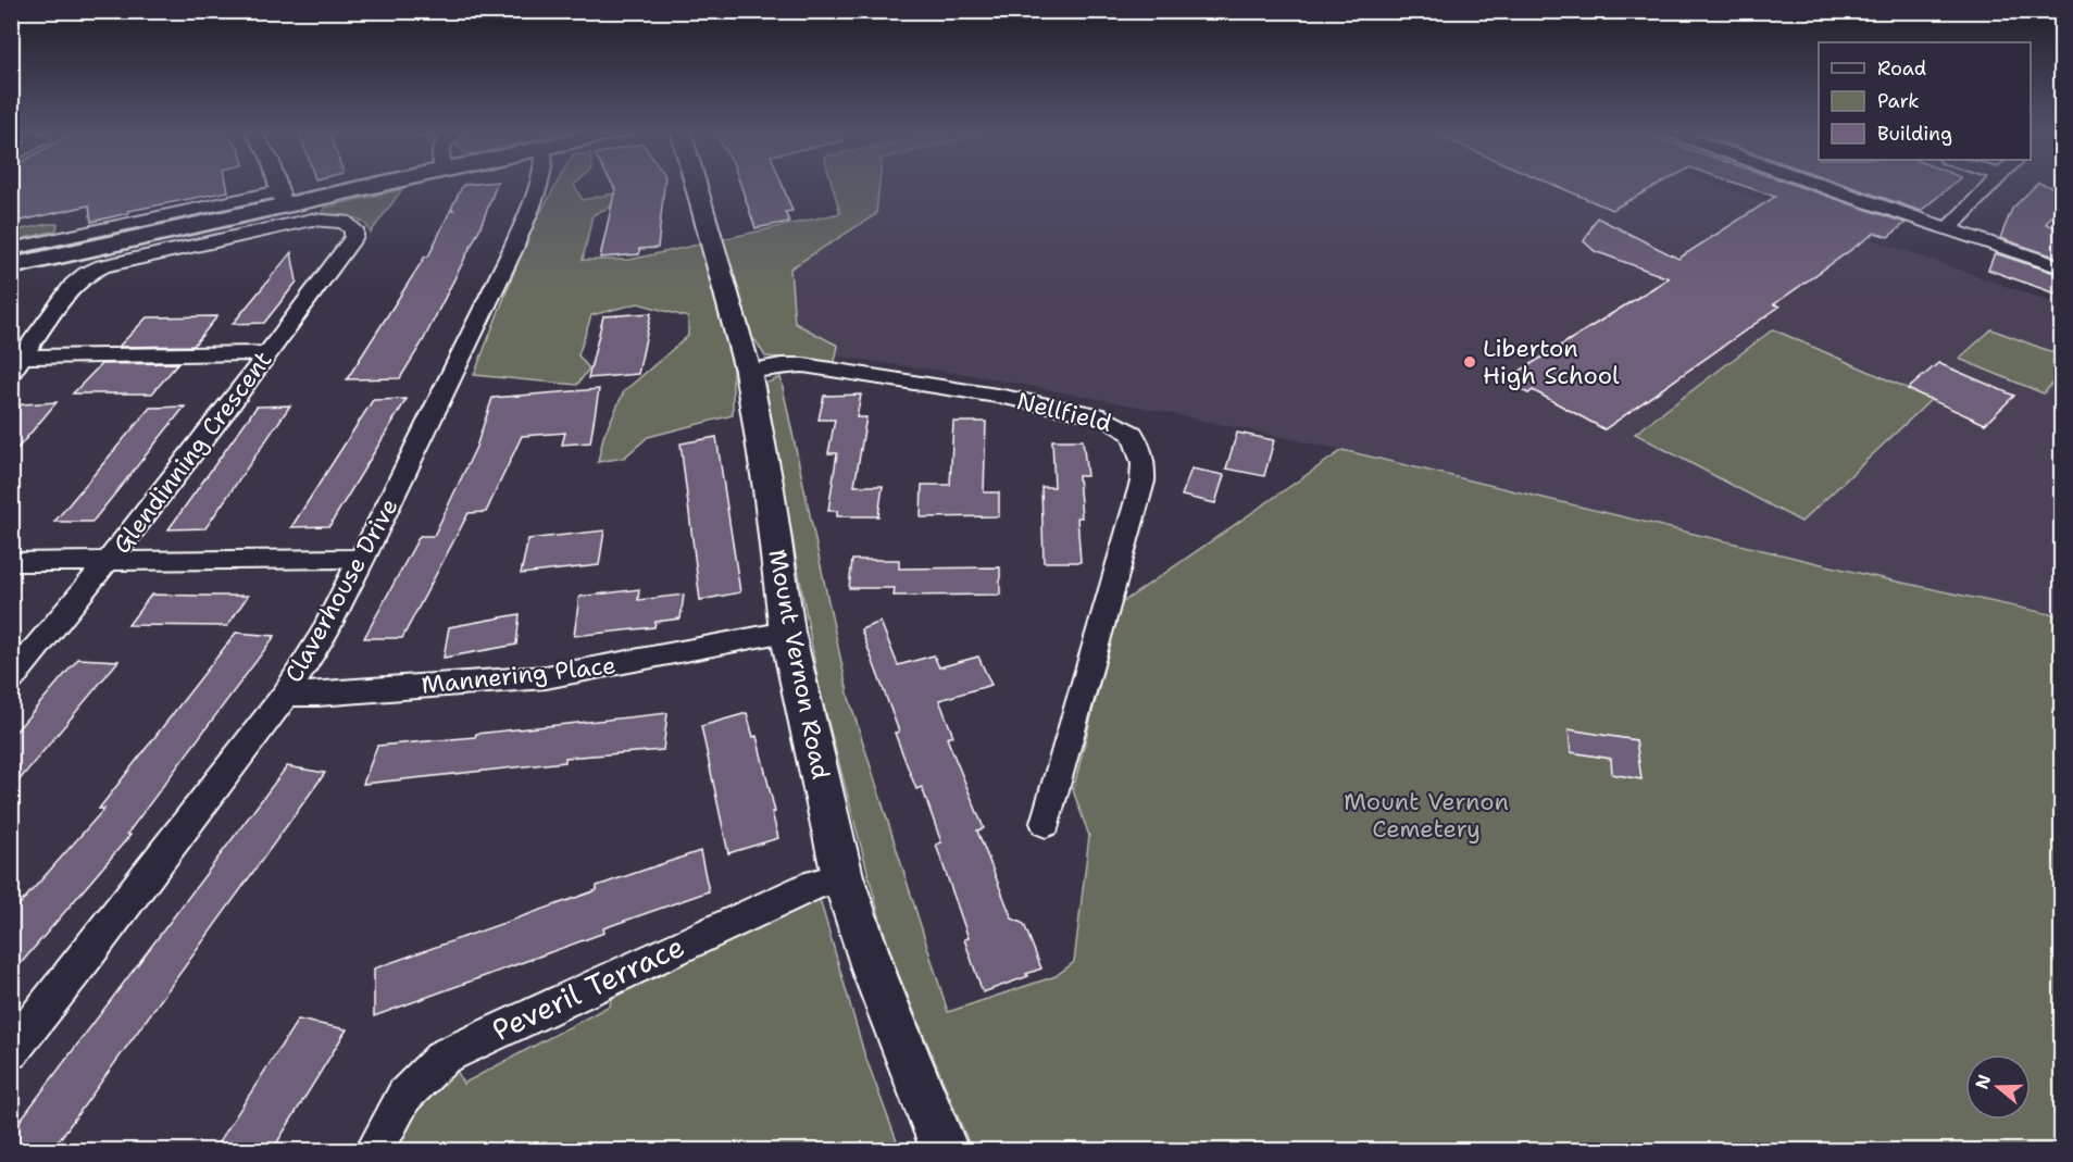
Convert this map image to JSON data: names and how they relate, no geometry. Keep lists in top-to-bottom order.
{
  "streets": {
    "street": [
      "Nellfield",
      "Glendinning Crescent",
      "Claverhouse Drive",
      "Mount Vernon Road",
      "Mannering Place",
      "Peveril Terrace"
    ]
  },
  "crossings": [
    ["Nellfield", "Mount Vernon Road"],
    ["Claverhouse Drive", "Mannering Place"],
    ["Mount Vernon Road", "Mannering Place"],
    ["Mount Vernon Road", "Peveril Terrace"]
  ],
  "parks": ["Mount Vernon Cemetery"],
  "places": ["Liberton High School"],
  "legend": ["Road", "Park", "Building"],
  "north": "left"
}
